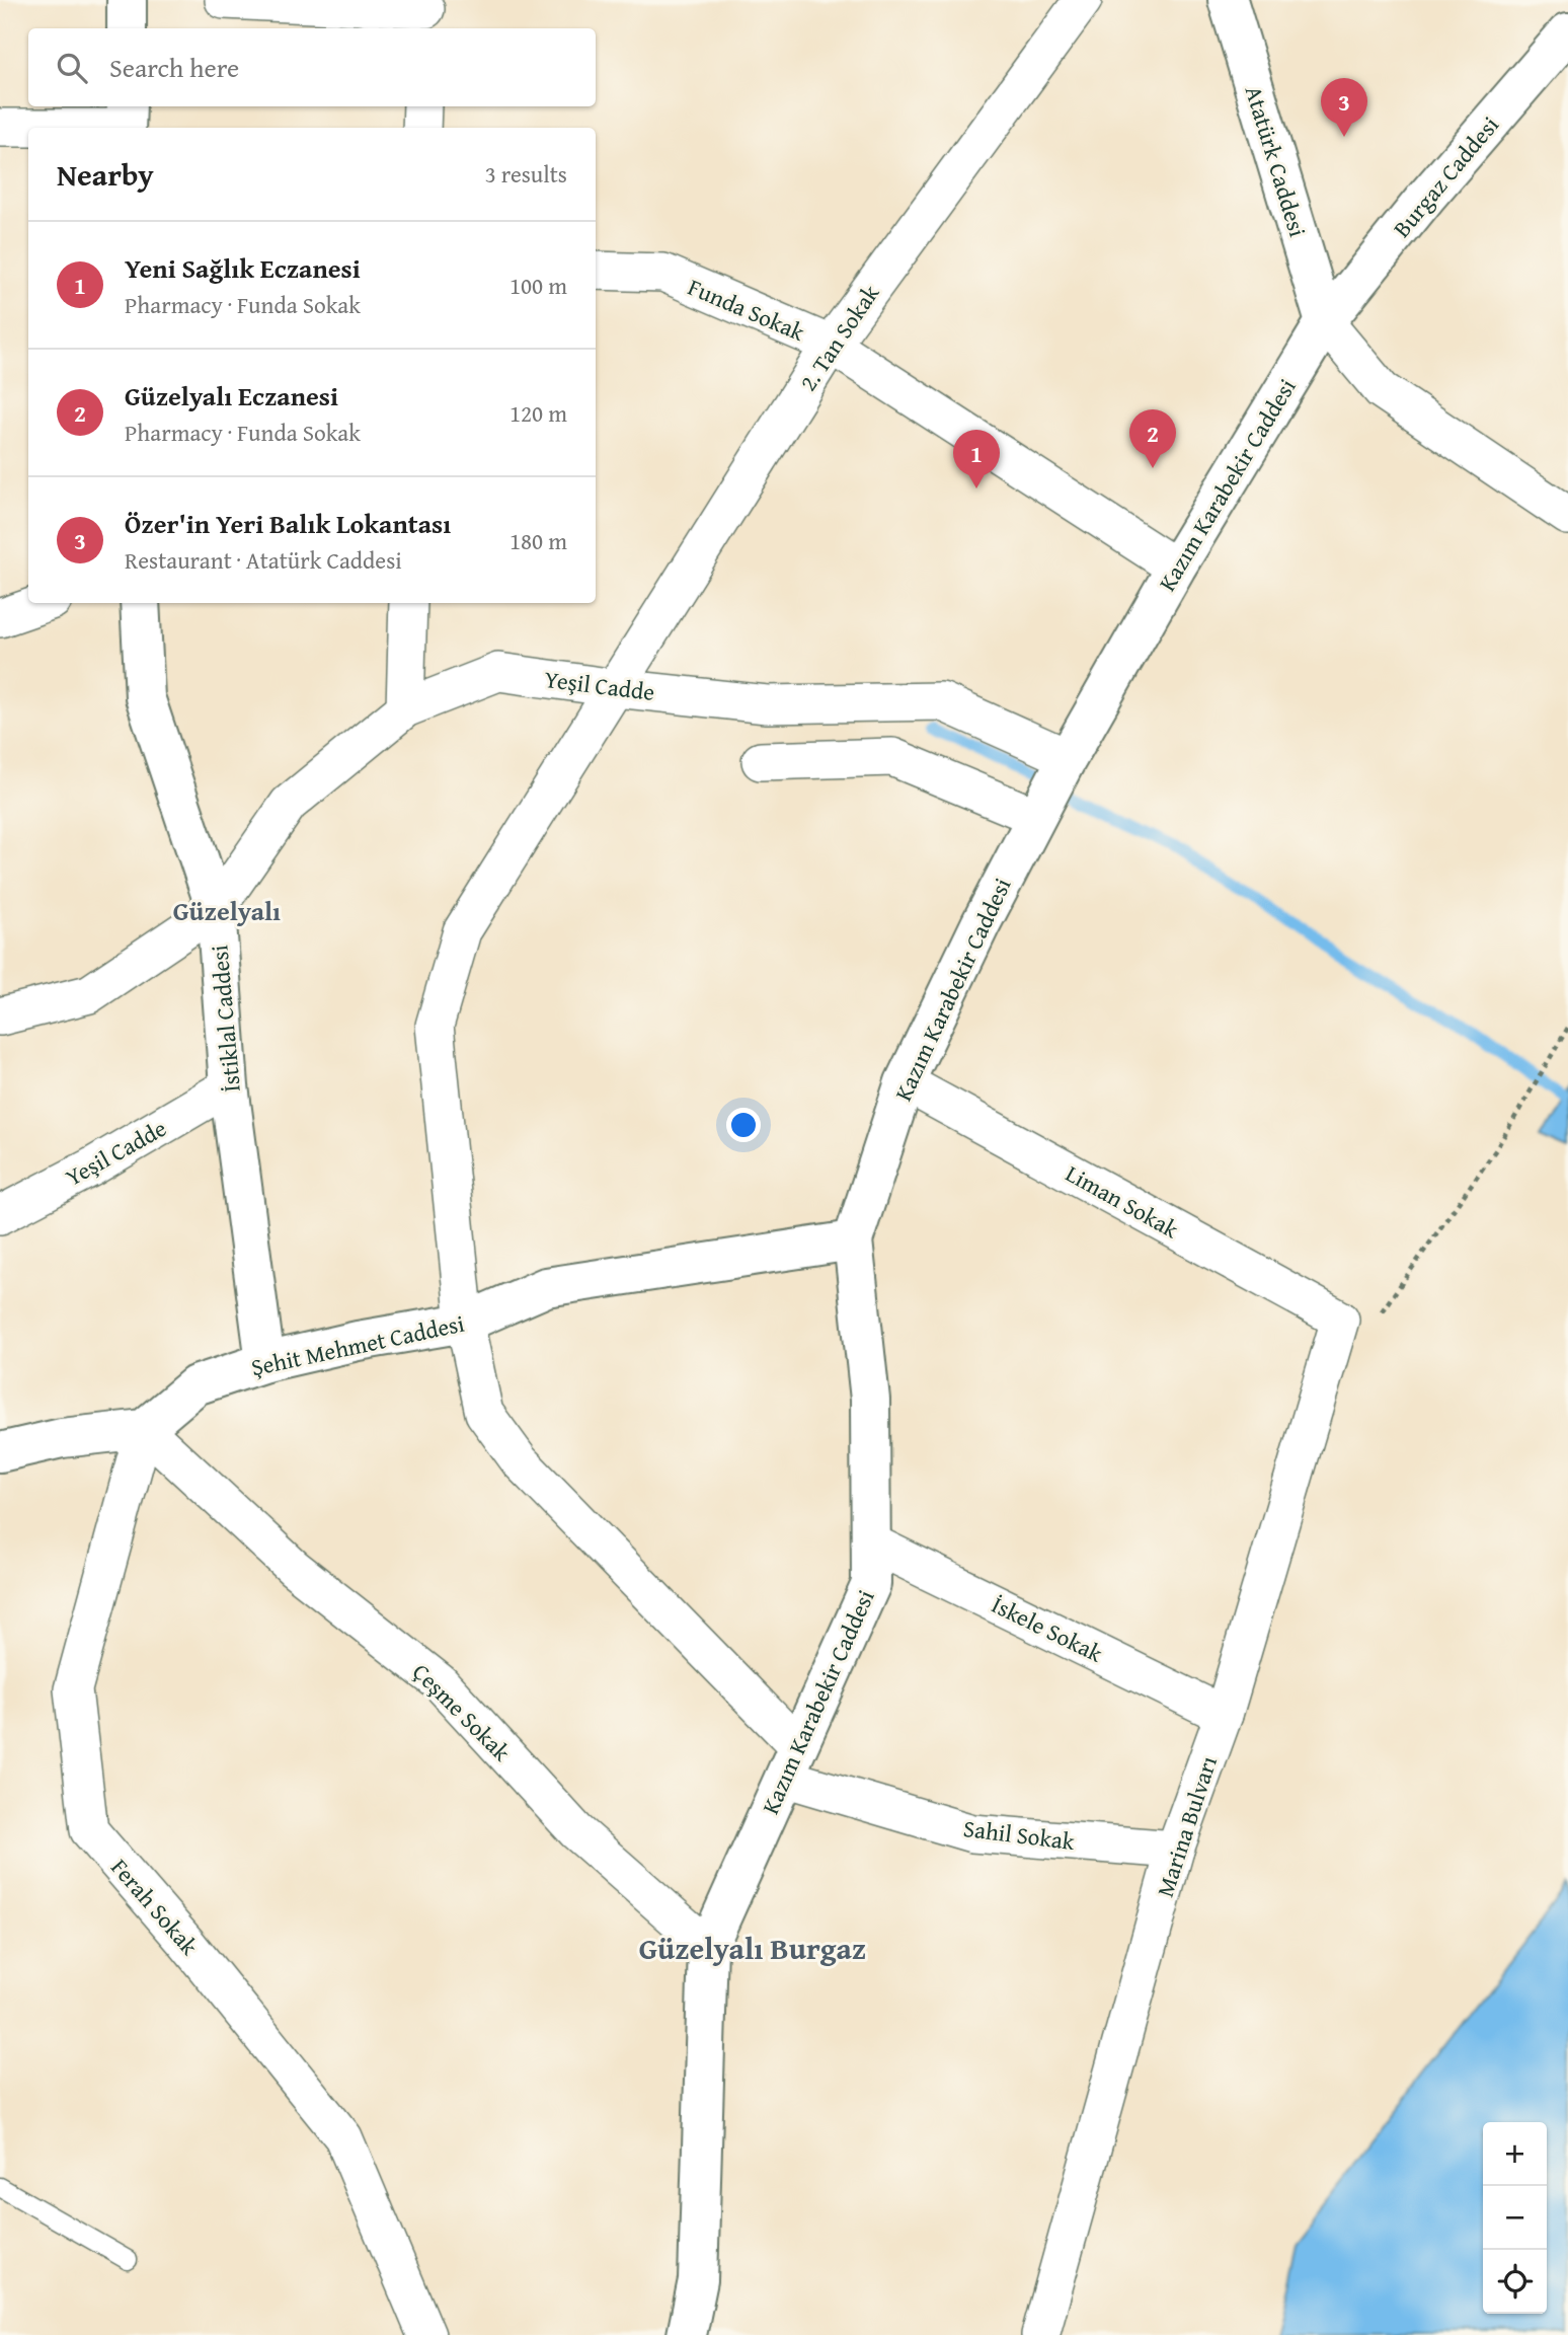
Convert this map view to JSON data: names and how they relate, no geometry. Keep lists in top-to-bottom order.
{
  "streets": {
    "main road": [
      "Atatürk Caddesi",
      "Burgaz Caddesi",
      "Kazım Karabekir Caddesi",
      "İstiklal Caddesi",
      "Şehit Mehmet Caddesi"
    ],
    "street": [
      "Funda Sokak",
      "2. Tan Sokak",
      "Yeşil Cadde",
      "Liman Sokak",
      "İskele Sokak",
      "Çeşme Sokak",
      "Marina Bulvarı",
      "Sahil Sokak",
      "Ferah Sokak"
    ]
  },
  "crossings": [
    ["Atatürk Caddesi", "Burgaz Caddesi"],
    ["Atatürk Caddesi", "Kazım Karabekir Caddesi"],
    ["Burgaz Caddesi", "Kazım Karabekir Caddesi"],
    ["Funda Sokak", "2. Tan Sokak"],
    ["Funda Sokak", "Kazım Karabekir Caddesi"],
    ["2. Tan Sokak", "Kazım Karabekir Caddesi"],
    ["2. Tan Sokak", "Yeşil Cadde"],
    ["2. Tan Sokak", "Şehit Mehmet Caddesi"],
    ["2. Tan Sokak", "Sahil Sokak"],
    ["Kazım Karabekir Caddesi", "Yeşil Cadde"],
    ["Kazım Karabekir Caddesi", "Liman Sokak"],
    ["Kazım Karabekir Caddesi", "Şehit Mehmet Caddesi"],
    ["Kazım Karabekir Caddesi", "İskele Sokak"],
    ["Kazım Karabekir Caddesi", "Çeşme Sokak"],
    ["Kazım Karabekir Caddesi", "Sahil Sokak"],
    ["Yeşil Cadde", "İstiklal Caddesi"],
    ["İstiklal Caddesi", "Şehit Mehmet Caddesi"],
    ["Liman Sokak", "Marina Bulvarı"],
    ["Şehit Mehmet Caddesi", "Çeşme Sokak"],
    ["Şehit Mehmet Caddesi", "Ferah Sokak"],
    ["İskele Sokak", "Marina Bulvarı"],
    ["Çeşme Sokak", "Ferah Sokak"],
    ["Marina Bulvarı", "Sahil Sokak"]
  ],
  "districts": ["Güzelyalı", "Güzelyalı Burgaz"],
  "page": {
    "search": "Search here",
    "pins": ["3", "2", "1"],
    "heading": ["Nearby", "3 results"],
    "list": [
      {
        "mark": "1",
        "name": "Yeni Sağlık Eczanesi",
        "note": "Pharmacy · Funda Sokak",
        "value": "100 m"
      },
      {
        "mark": "2",
        "name": "Güzelyalı Eczanesi",
        "note": "Pharmacy · Funda Sokak",
        "value": "120 m"
      },
      {
        "mark": "3",
        "name": "Özer'in Yeri Balık Lokantası",
        "note": "Restaurant · Atatürk Caddesi",
        "value": "180 m"
      }
    ],
    "map_buttons": ["+", "−"]
  }
}
